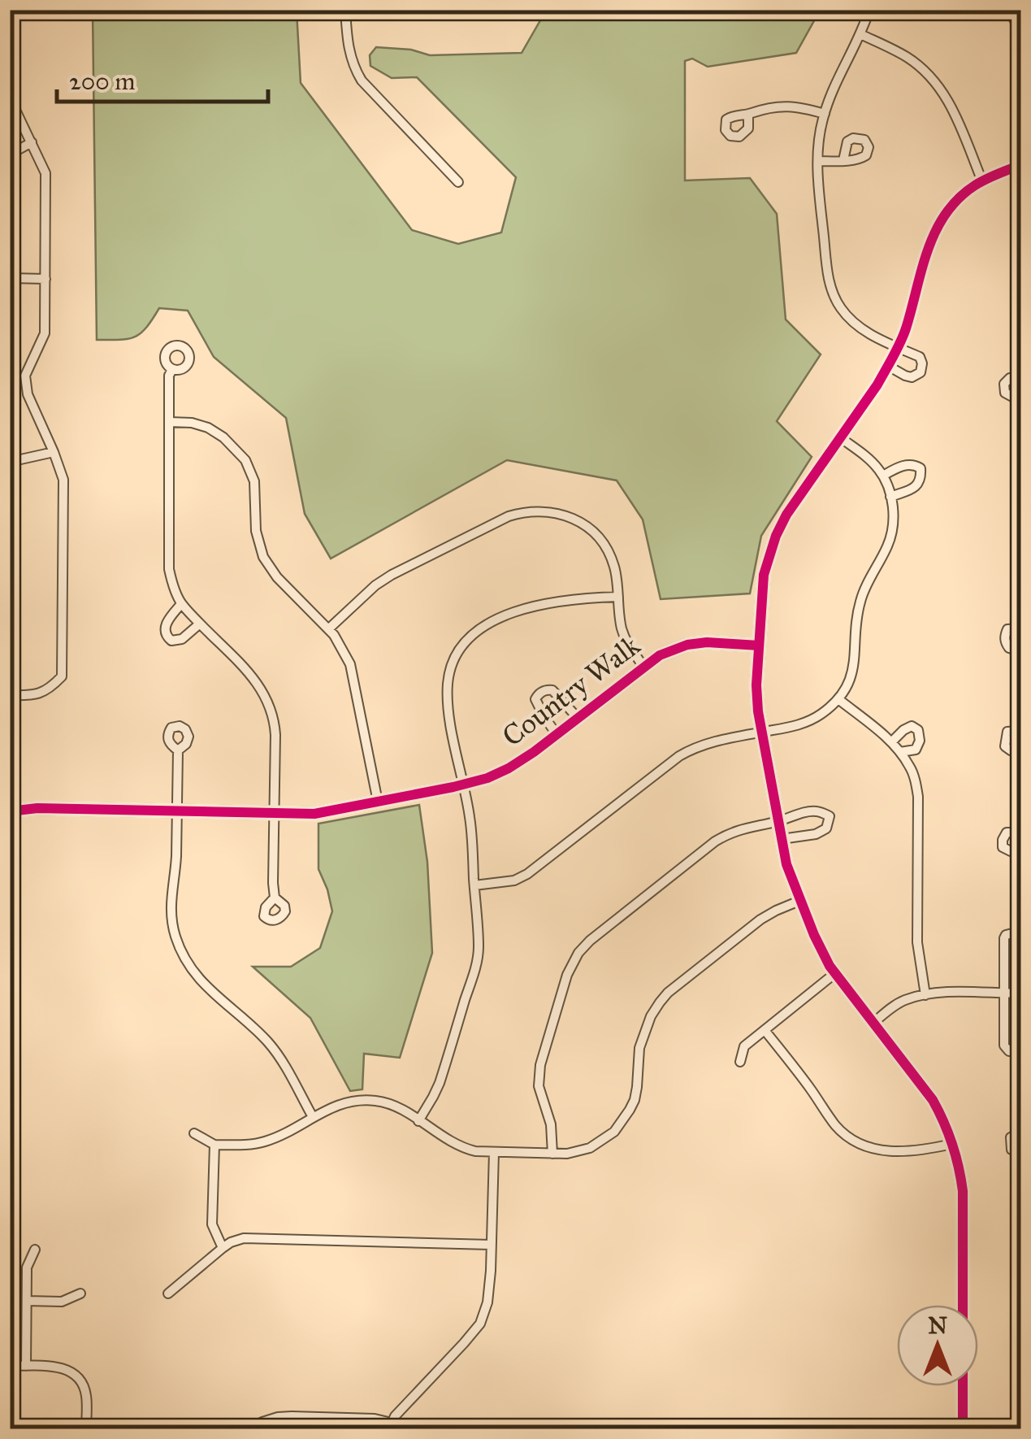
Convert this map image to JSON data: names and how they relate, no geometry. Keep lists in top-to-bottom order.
{
  "streets": {
    "street": ["Country Walk"]
  },
  "scale_bar": "200 m",
  "north": "top"
}
